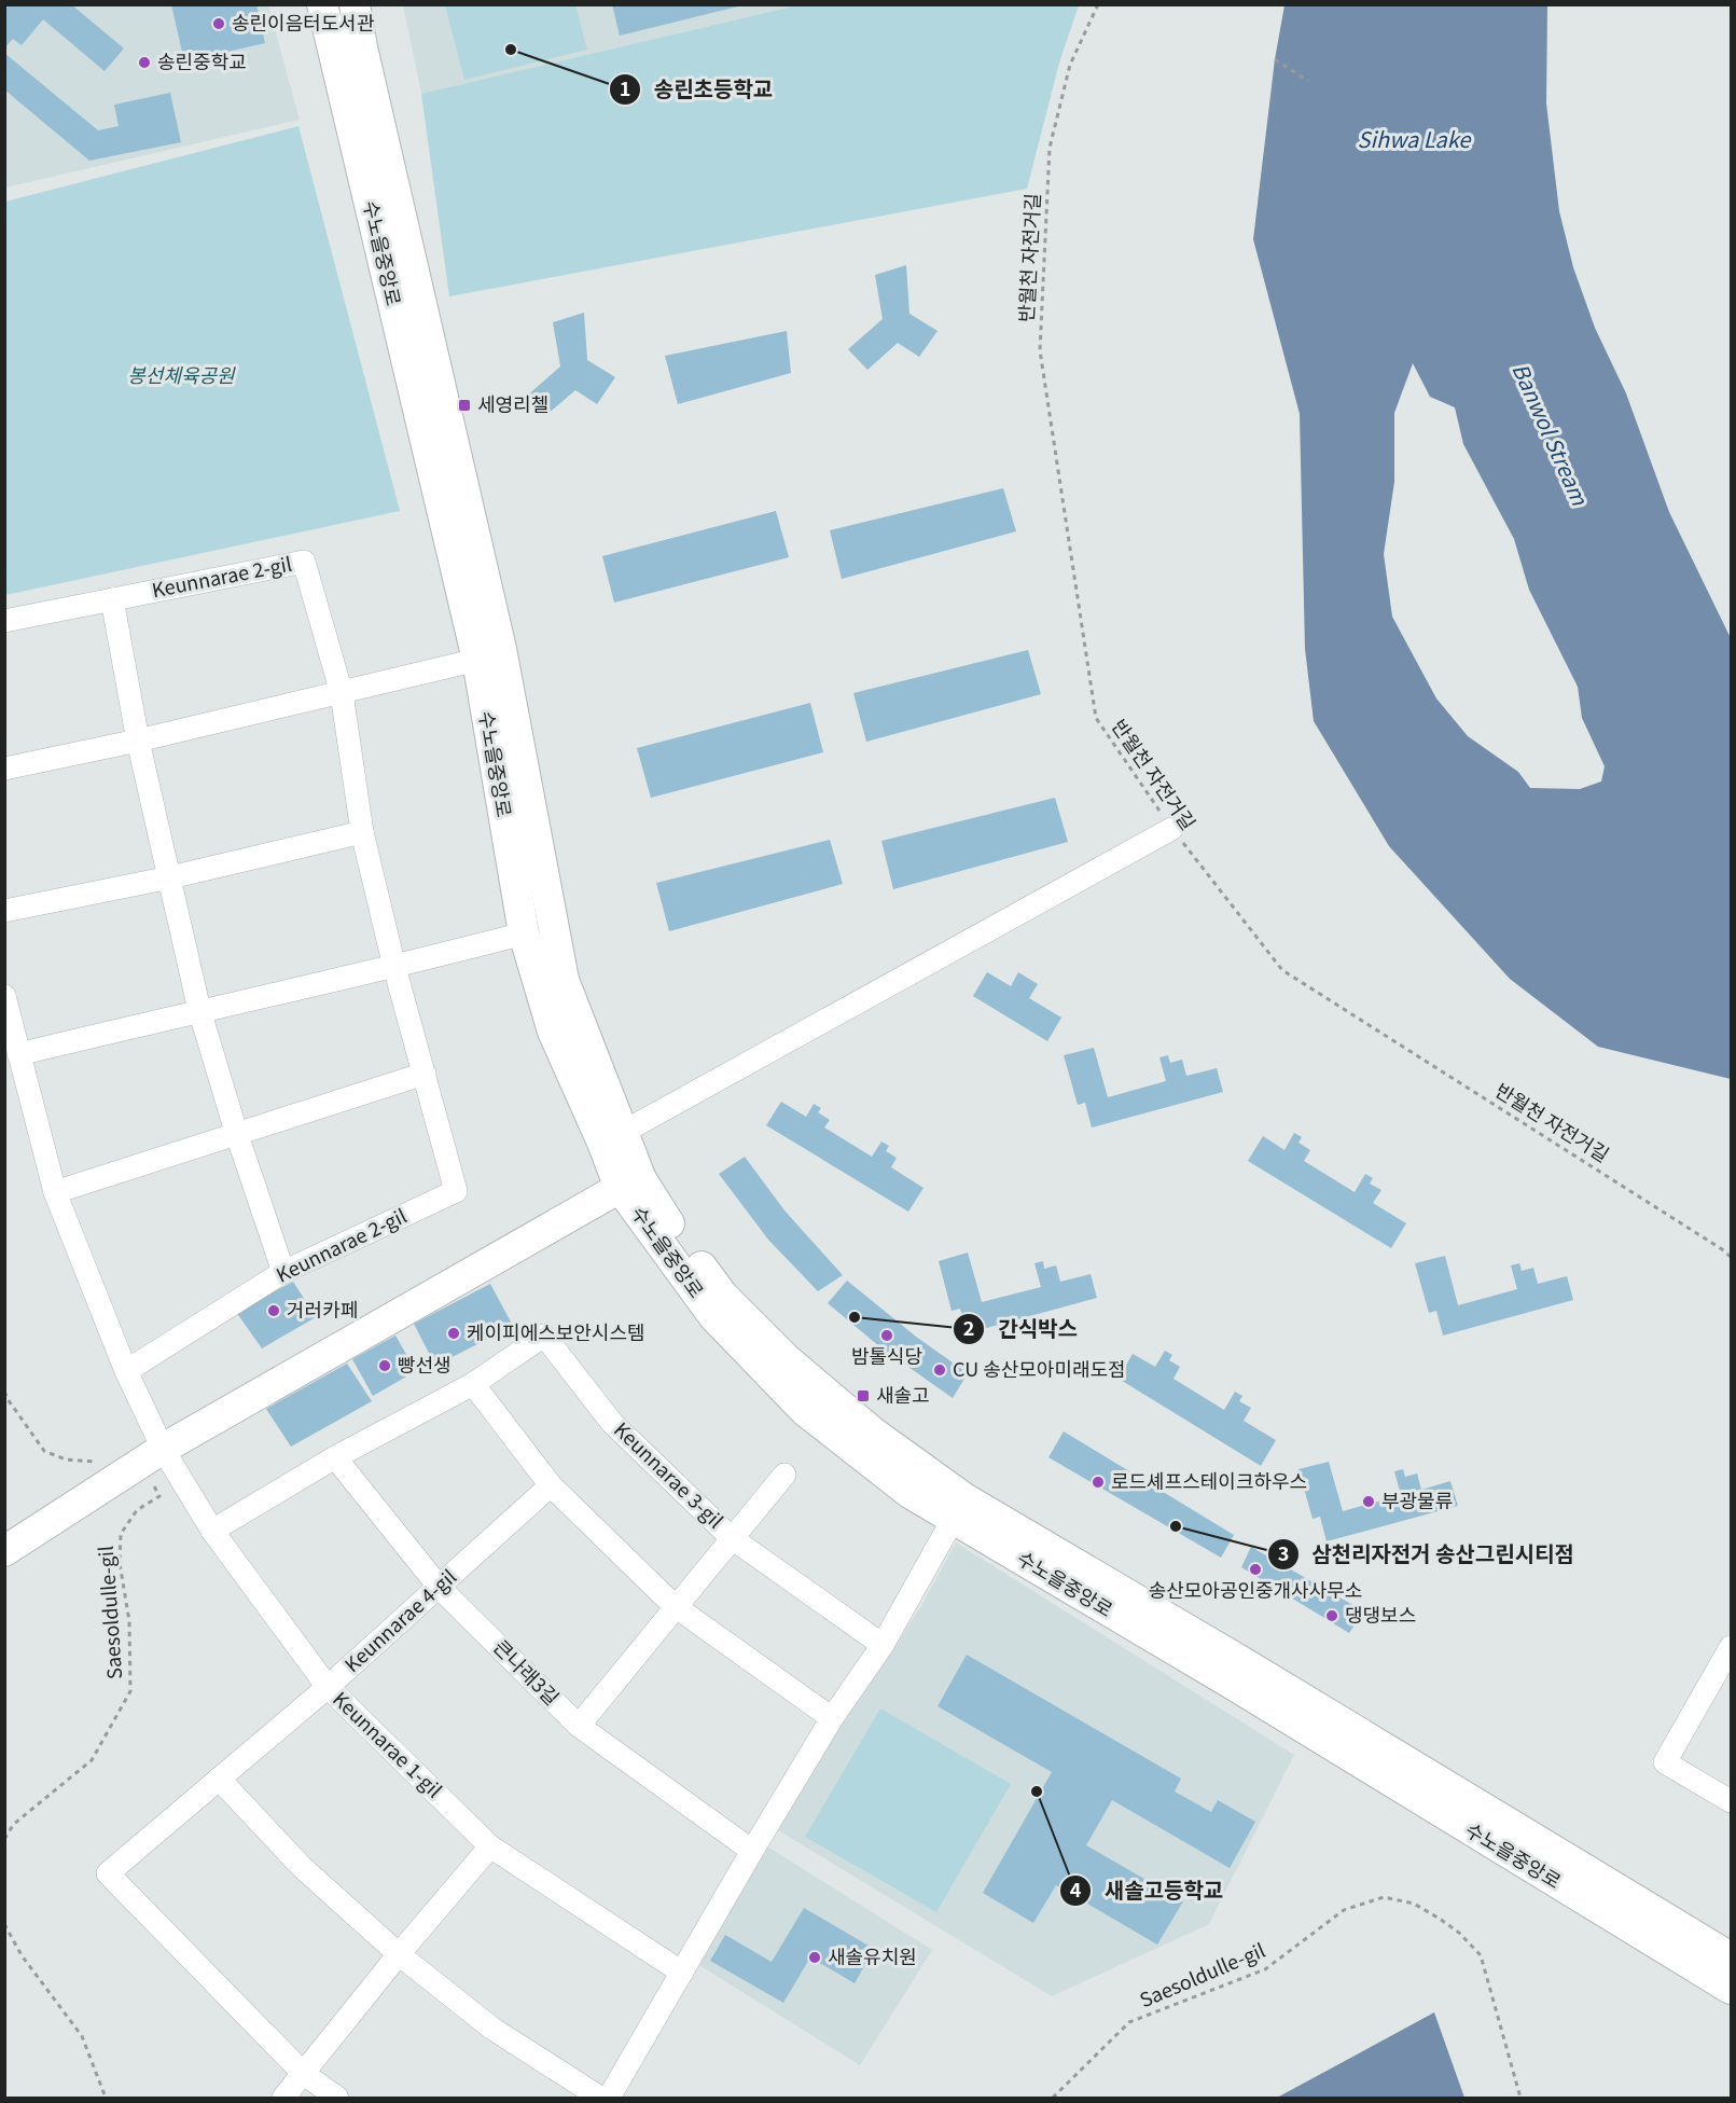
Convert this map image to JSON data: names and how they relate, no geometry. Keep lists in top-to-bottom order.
{
  "streets": {
    "main road": ["수노을중앙로"],
    "street": [
      "Keunnarae 2-gil",
      "Keunnarae 3-gil",
      "Keunnarae 4-gil",
      "큰나래3길",
      "Keunnarae 1-gil"
    ],
    "path": ["반월천 자전거길", "Saesoldulle-gil"]
  },
  "crossings": [
    ["Keunnarae 3-gil", "큰나래3길"],
    ["Keunnarae 3-gil", "Keunnarae 1-gil"],
    ["Saesoldulle-gil", "Keunnarae 1-gil"],
    ["Keunnarae 4-gil", "큰나래3길"],
    ["Keunnarae 4-gil", "Keunnarae 1-gil"]
  ],
  "water": ["Sihwa Lake", "Banwol Stream"],
  "parks": ["봉선체육공원"],
  "places": {
    "other": [
      "송린이음터도서관",
      "송린초등학교",
      "송린중학교",
      "거러카페",
      "간식박스",
      "케이피에스보안시스템",
      "밤톨식당",
      "빵선생",
      "CU 송산모아미래도점",
      "로드셰프스테이크하우스",
      "부광물류",
      "삼천리자전거 송산그린시티점",
      "송산모아공인중개사사무소",
      "댕댕보스",
      "새솔고등학교",
      "새솔유치원"
    ],
    "transit": ["세영리첼", "새솔고"]
  }
}
